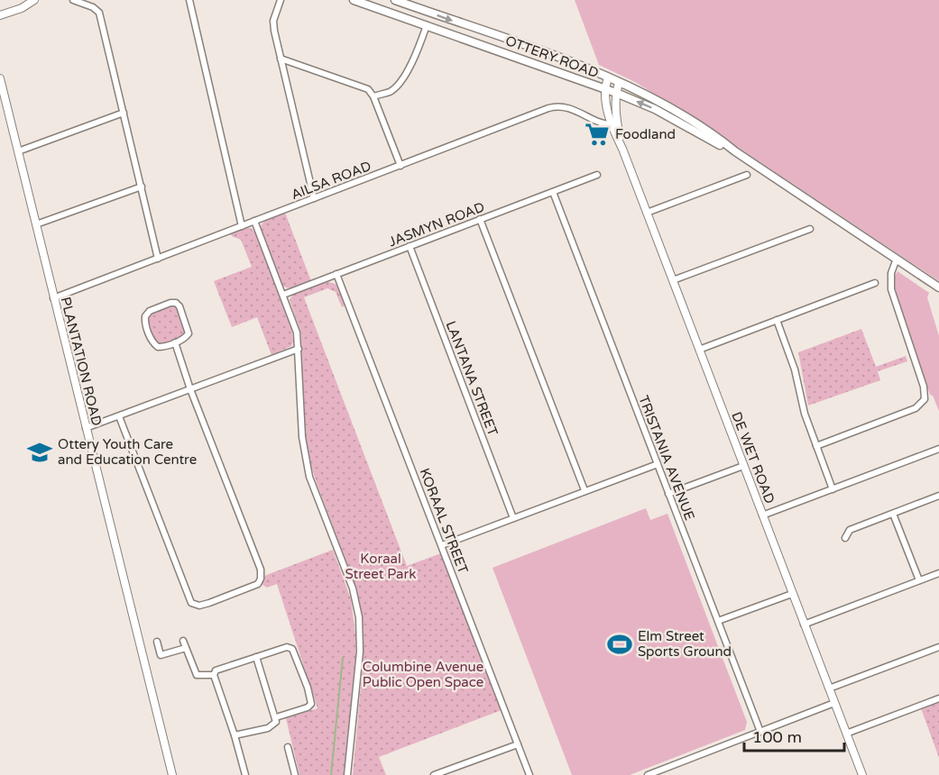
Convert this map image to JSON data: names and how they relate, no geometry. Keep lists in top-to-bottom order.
{
  "streets": {
    "main road": ["OTTERY ROAD"],
    "street": [
      "AILSA ROAD",
      "JASMYN ROAD",
      "PLANTATION ROAD",
      "LANTANA STREET",
      "TRISTANIA AVENUE",
      "DE WET ROAD",
      "KORAAL STREET"
    ]
  },
  "crossings": [
    ["OTTERY ROAD", "DE WET ROAD"],
    ["AILSA ROAD", "PLANTATION ROAD"],
    ["AILSA ROAD", "DE WET ROAD"],
    ["JASMYN ROAD", "LANTANA STREET"],
    ["JASMYN ROAD", "TRISTANIA AVENUE"],
    ["JASMYN ROAD", "KORAAL STREET"]
  ],
  "parks": ["Koraal Street Park", "Columbine Avenue Public Open Space"],
  "places": {
    "supermarket": ["Foodland"],
    "school or university": ["Ottery Youth Care and Education Centre"],
    "sports": ["Elm Street Sports Ground"]
  },
  "scale_bar": "100 m"
}
